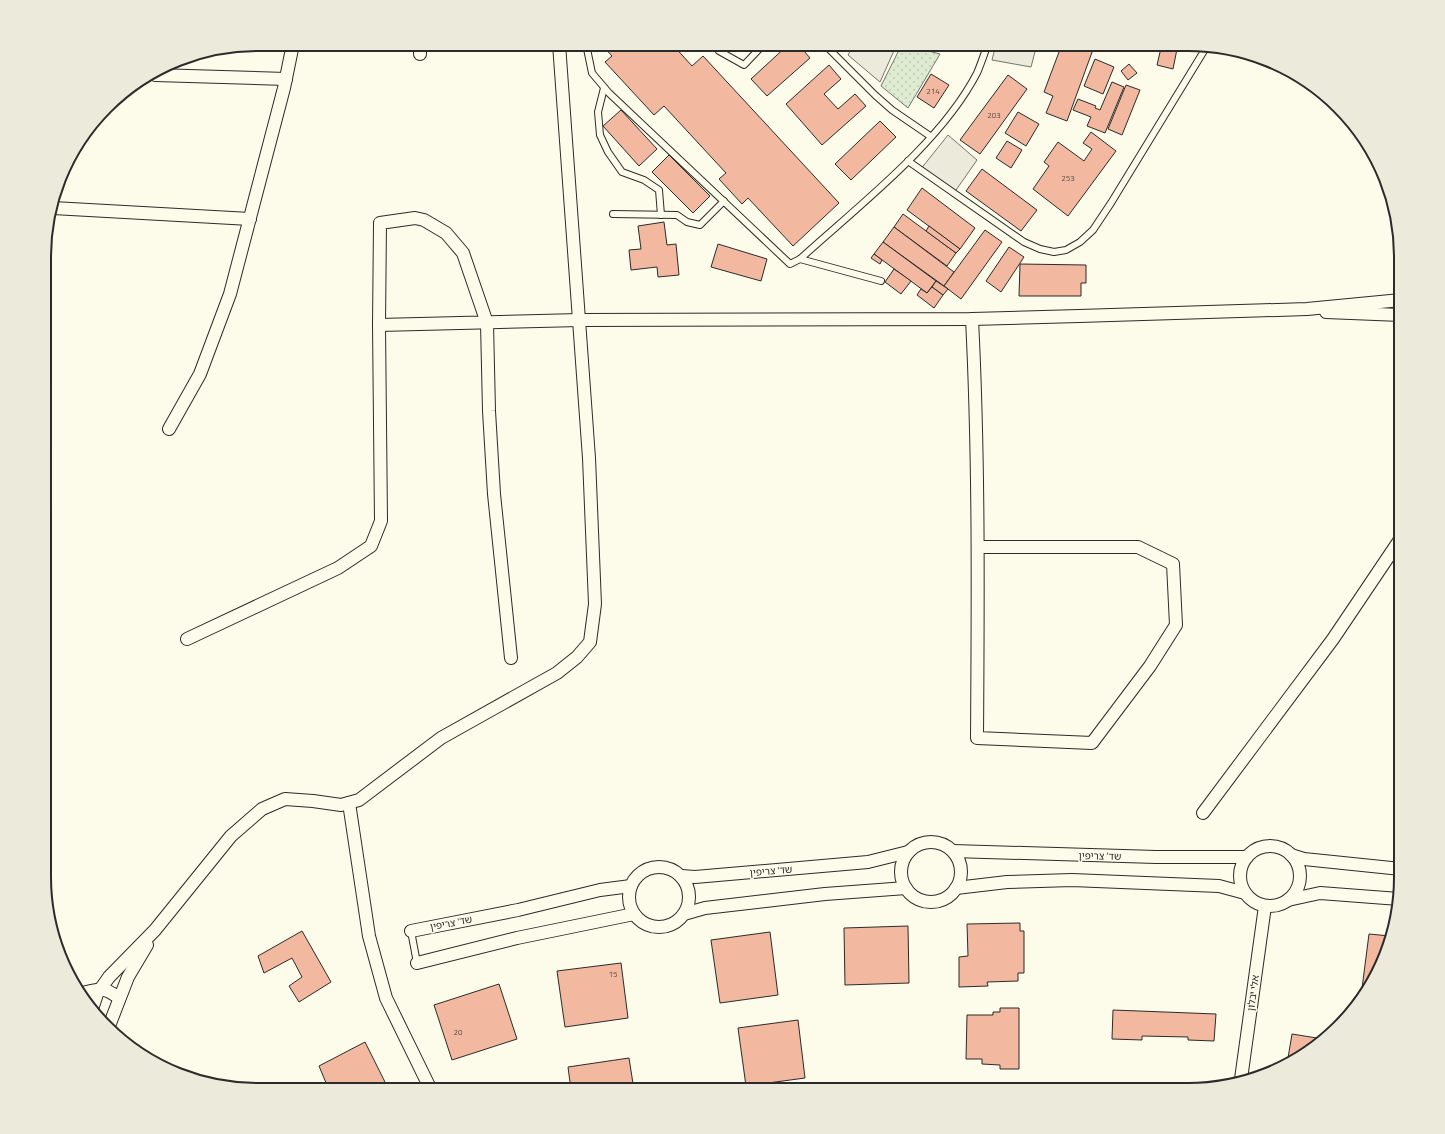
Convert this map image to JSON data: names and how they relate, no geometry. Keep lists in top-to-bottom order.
{
  "streets": {
    "street": ["שד' צריפין", "אלי יבלון"]
  },
  "crossings": [
    ["שד' צריפין", "אלי יבלון"]
  ],
  "house_numbers": [
    "214",
    "203",
    "253",
    "15",
    "20"
  ]
}
